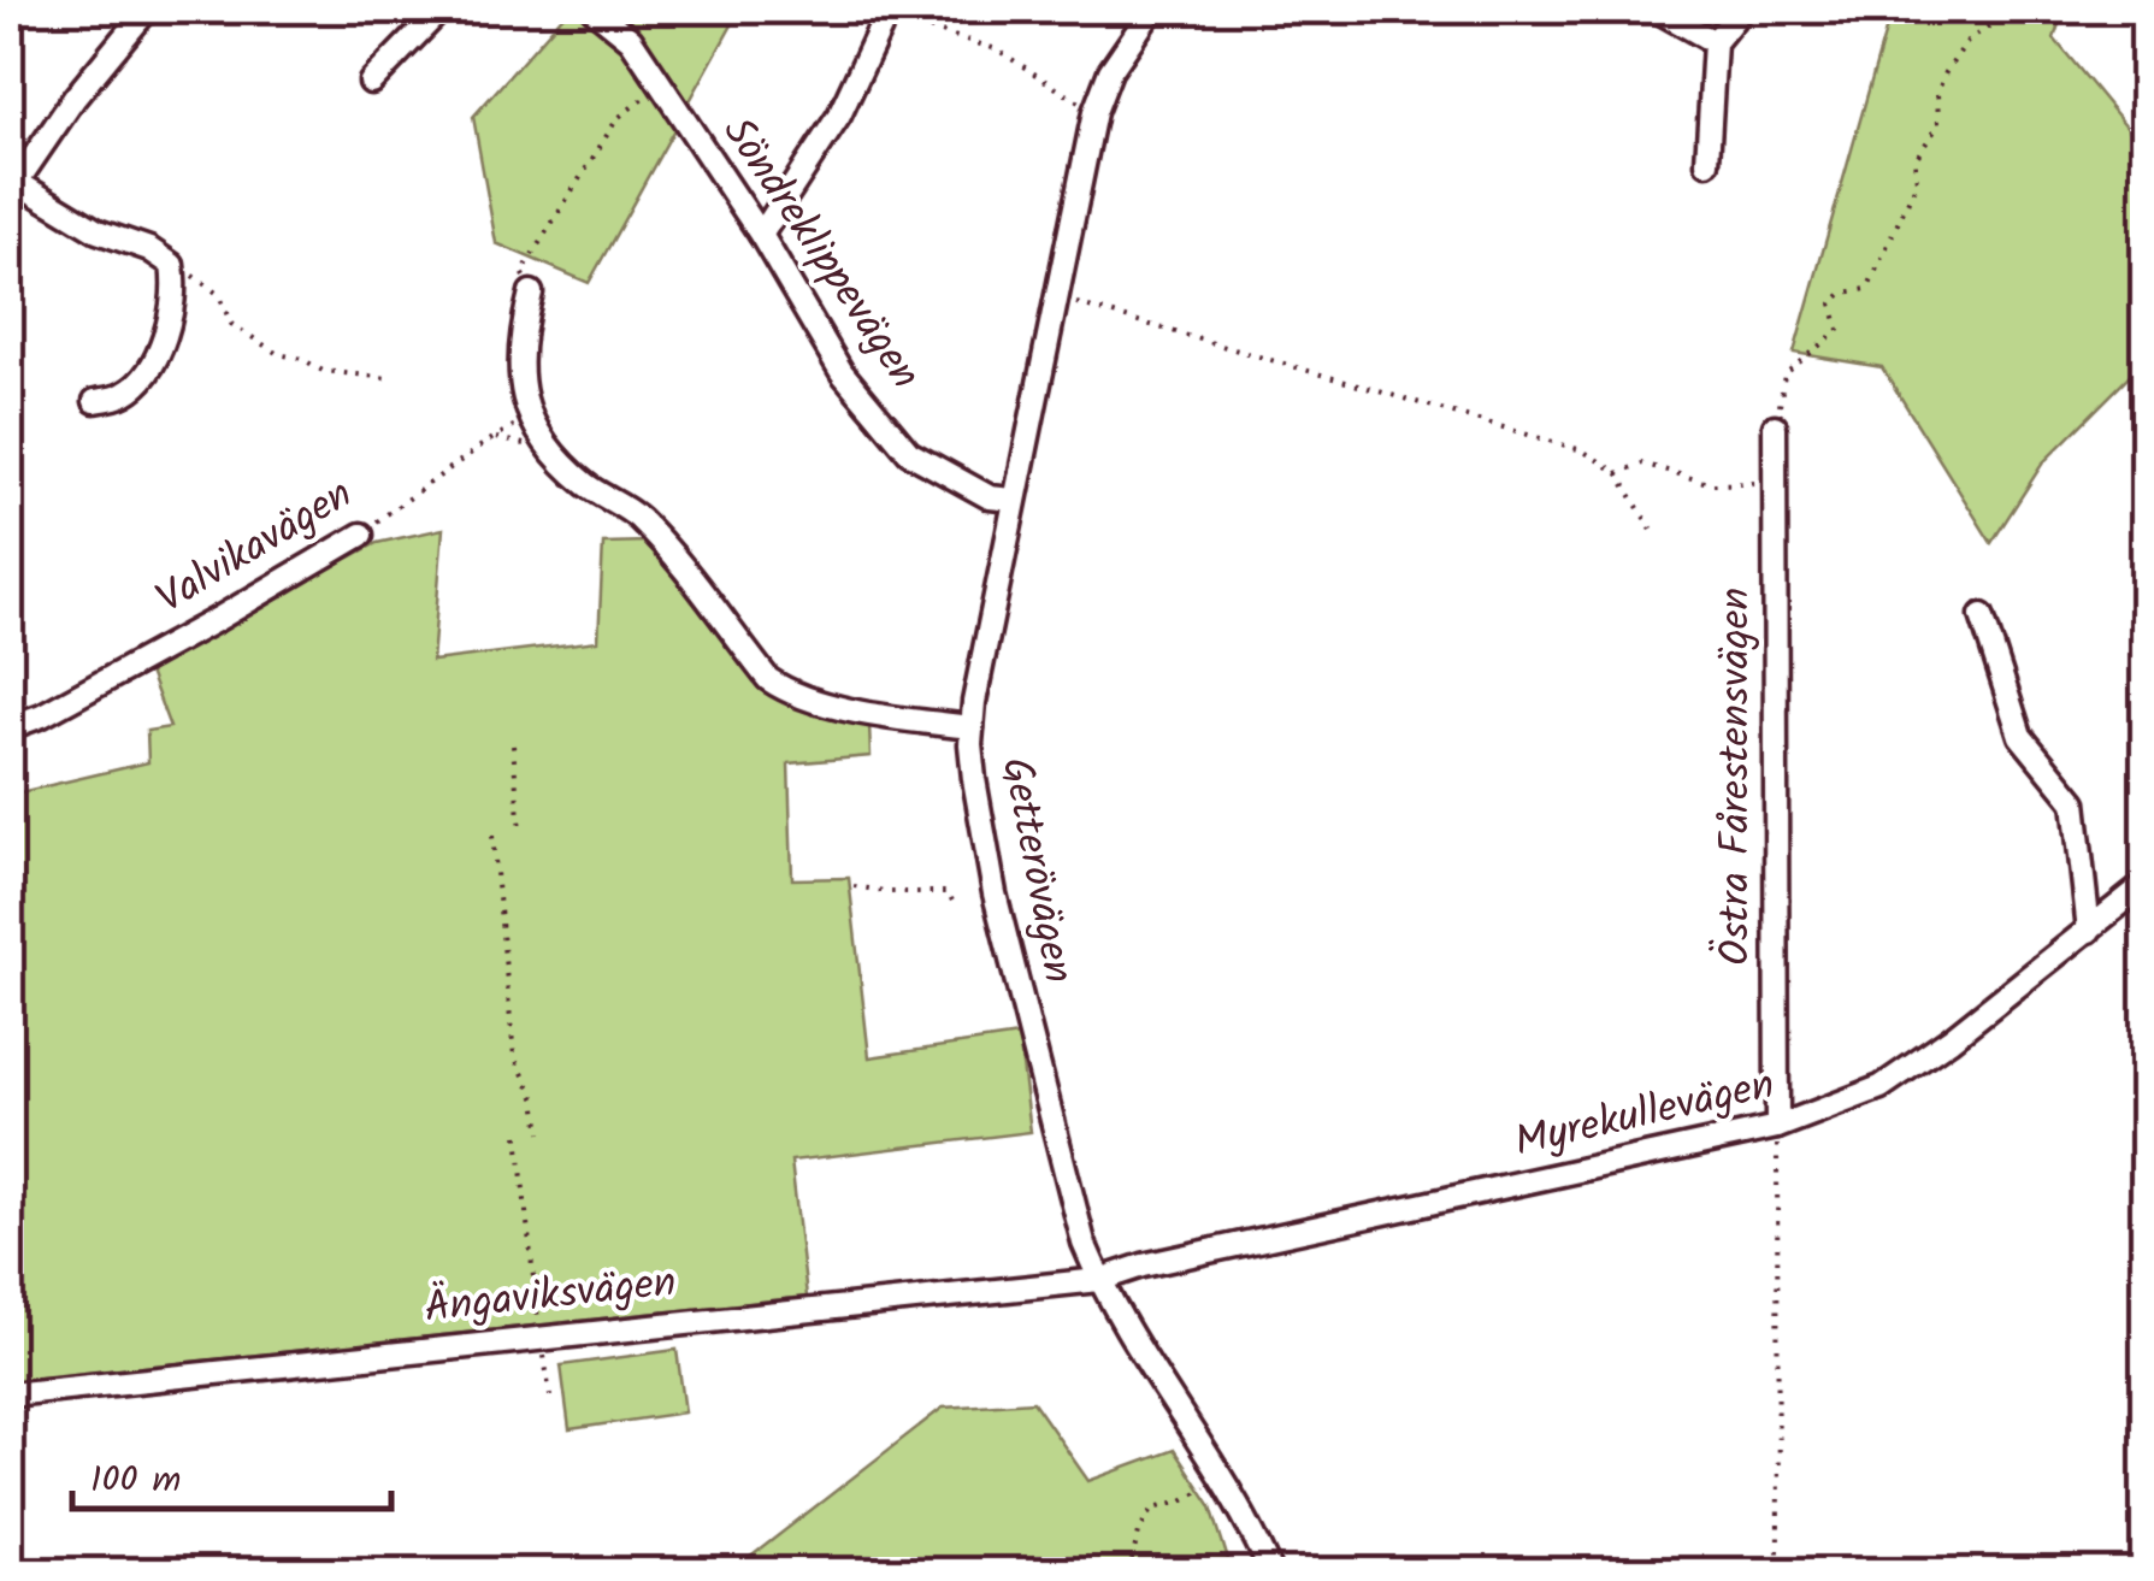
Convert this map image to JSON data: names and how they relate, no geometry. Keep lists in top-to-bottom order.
{
  "streets": {
    "street": [
      "Söndreklippevägen",
      "Valvikavägen",
      "Östra Fårestensvägen",
      "Getterövägen",
      "Myrekullevägen",
      "Ängaviksvägen"
    ]
  },
  "crossings": [
    ["Söndreklippevägen", "Getterövägen"],
    ["Östra Fårestensvägen", "Myrekullevägen"],
    ["Getterövägen", "Myrekullevägen"],
    ["Getterövägen", "Ängaviksvägen"],
    ["Myrekullevägen", "Ängaviksvägen"]
  ],
  "scale_bar": "100 m"
}
